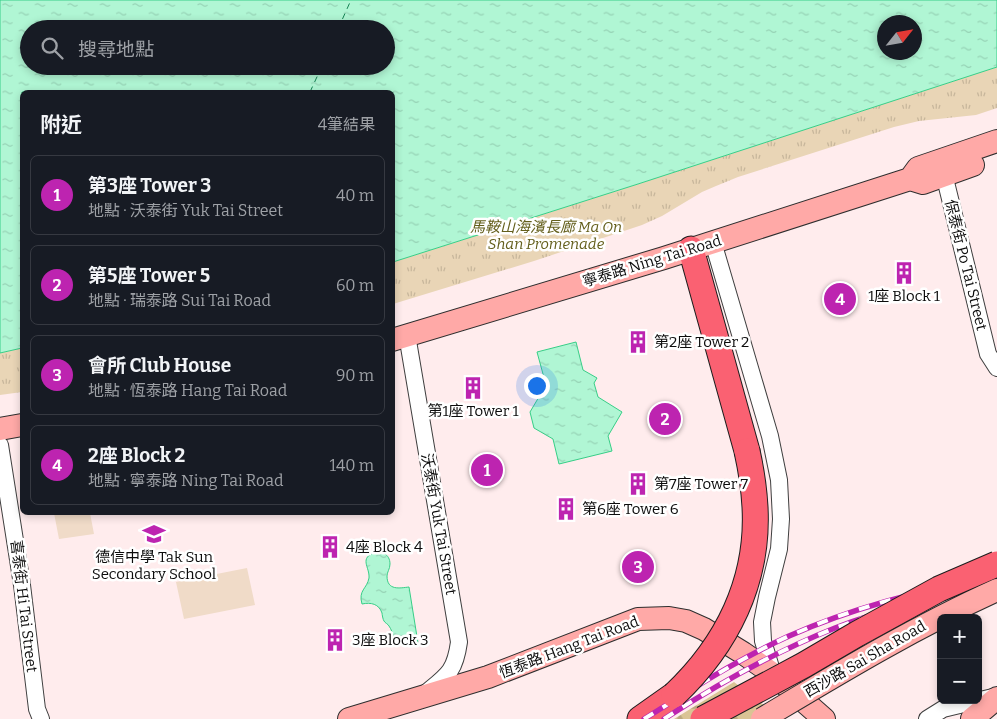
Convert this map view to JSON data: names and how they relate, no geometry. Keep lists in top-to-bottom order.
{
  "streets": {
    "street": [
      "寧泰路 Ning Tai Road",
      "保泰街 Po Tai Street",
      "沃泰街 Yuk Tai Street",
      "喜泰街 Hi Tai Street",
      "恆泰路 Hang Tai Road",
      "西沙路 Sai Sha Road"
    ]
  },
  "crossings": [
    ["寧泰路 Ning Tai Road", "保泰街 Po Tai Street"],
    ["寧泰路 Ning Tai Road", "沃泰街 Yuk Tai Street"],
    ["沃泰街 Yuk Tai Street", "恆泰路 Hang Tai Road"]
  ],
  "parks": ["馬鞍山海濱長廊 Ma On Shan Promenade"],
  "places": {
    "building": [
      "1座 Block 1",
      "第2座 Tower 2",
      "第1座 Tower 1",
      "第7座 Tower 7",
      "第6座 Tower 6",
      "4座 Block 4",
      "3座 Block 3"
    ],
    "school or university": ["德信中學 Tak Sun Secondary School"]
  },
  "north": "top right",
  "page": {
    "search": "搜尋地點",
    "heading": ["附近", "4筆結果"],
    "list": [
      {
        "mark": "1",
        "name": "第3座 Tower 3",
        "note": "地點 · 沃泰街 Yuk Tai Street",
        "value": "40 m"
      },
      {
        "mark": "2",
        "name": "第5座 Tower 5",
        "note": "地點 · 瑞泰路 Sui Tai Road",
        "value": "60 m"
      },
      {
        "mark": "3",
        "name": "會所 Club House",
        "note": "地點 · 恆泰路 Hang Tai Road",
        "value": "90 m"
      },
      {
        "mark": "4",
        "name": "2座 Block 2",
        "note": "地點 · 寧泰路 Ning Tai Road",
        "value": "140 m"
      }
    ],
    "pins": [
      "4",
      "2",
      "1",
      "3"
    ],
    "map_buttons": ["+", "−"]
  }
}
